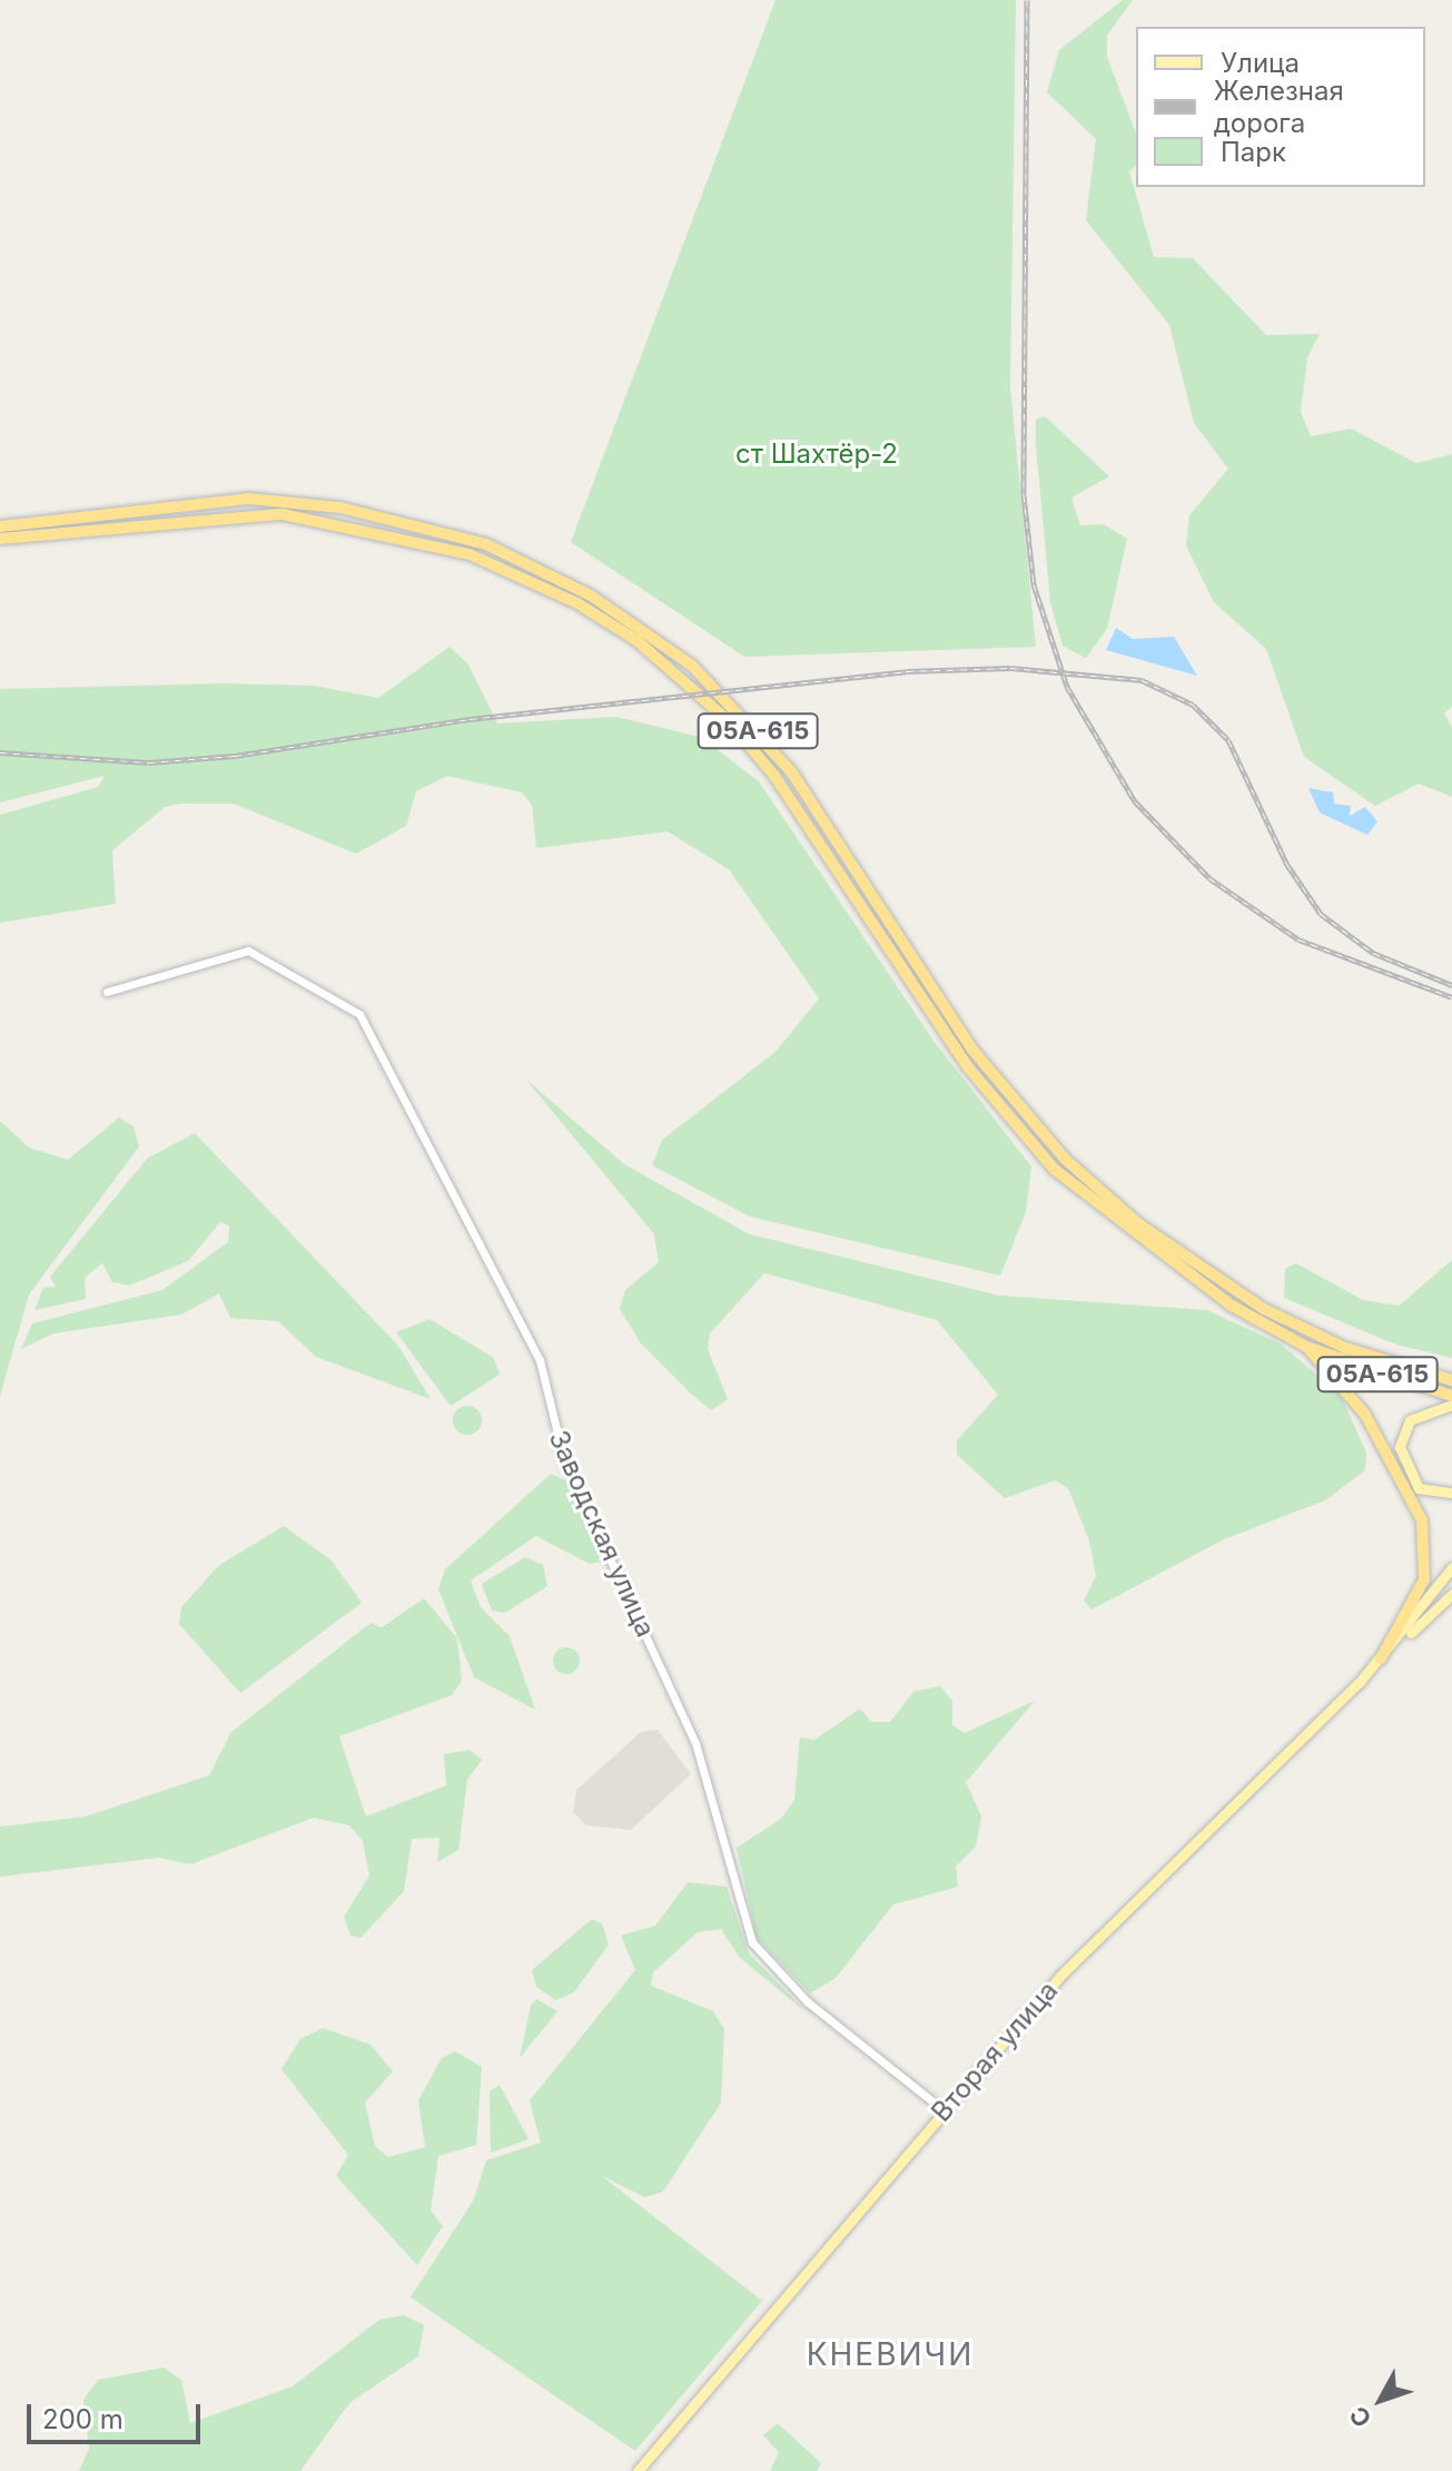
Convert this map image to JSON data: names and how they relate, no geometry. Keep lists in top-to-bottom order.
{
  "streets": {
    "highway": ["05А-615"],
    "main road": ["Вторая улица"],
    "street": ["Заводская улица"]
  },
  "crossings": [
    ["Заводская улица", "Вторая улица"]
  ],
  "districts": ["КНЕВИЧИ"],
  "parks": ["ст Шахтёр-2"],
  "legend": ["Улица", "Железная дорога", "Парк"],
  "scale_bar": "200 m",
  "north": "bottom left"
}
